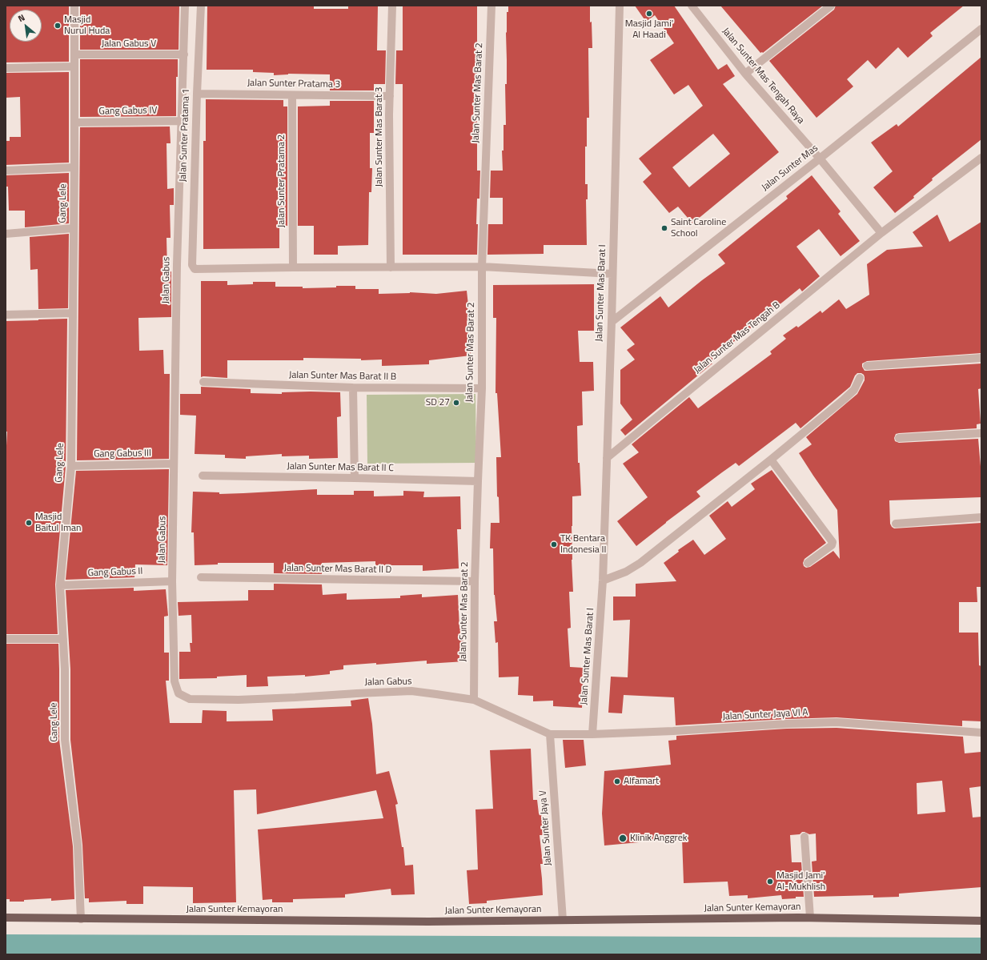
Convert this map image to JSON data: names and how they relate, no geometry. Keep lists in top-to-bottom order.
{
  "streets": {
    "main road": ["Jalan Sunter Kemayoran"],
    "street": [
      "Jalan Gabus V",
      "Jalan Sunter Mas Tengah Raya",
      "Jalan Sunter Pratama 3",
      "Jalan Sunter Mas Barat 2",
      "Gang Gabus IV",
      "Jalan Sunter Pratama 1",
      "Jalan Sunter Mas Barat 3",
      "Jalan Sunter Mas",
      "Jalan Sunter Pratama 2",
      "Gang Lele",
      "Jalan Gabus",
      "Jalan Sunter Mas Barat I",
      "Jalan Sunter Mas Tengah B",
      "Jalan Sunter Mas Barat II B",
      "Gang Gabus III",
      "Jalan Sunter Mas Barat II C",
      "Jalan Sunter Mas Barat II D",
      "Gang Gabus II",
      "Jalan Sunter Jaya VI A",
      "Jalan Sunter Jaya V"
    ]
  },
  "crossings": [
    ["Jalan Gabus V", "Gang Lele"],
    ["Jalan Gabus V", "Jalan Gabus"],
    ["Jalan Sunter Mas Tengah Raya", "Jalan Sunter Mas"],
    ["Jalan Sunter Pratama 3", "Jalan Sunter Pratama 1"],
    ["Jalan Sunter Pratama 3", "Jalan Sunter Mas Barat 3"],
    ["Jalan Sunter Pratama 3", "Jalan Sunter Pratama 2"],
    ["Jalan Sunter Mas Barat 2", "Jalan Gabus"],
    ["Jalan Sunter Mas Barat 2", "Jalan Sunter Mas Barat II B"],
    ["Jalan Sunter Mas Barat 2", "Jalan Sunter Mas Barat II C"],
    ["Jalan Sunter Mas Barat 2", "Jalan Sunter Mas Barat II D"],
    ["Gang Gabus IV", "Gang Lele"],
    ["Gang Gabus IV", "Jalan Gabus"],
    ["Jalan Sunter Pratama 1", "Jalan Sunter Pratama 2"],
    ["Jalan Sunter Mas", "Jalan Sunter Mas Barat I"],
    ["Gang Lele", "Gang Gabus III"],
    ["Gang Lele", "Gang Gabus II"],
    ["Gang Lele", "Jalan Sunter Kemayoran"],
    ["Jalan Gabus", "Gang Gabus III"],
    ["Jalan Gabus", "Gang Gabus II"],
    ["Jalan Gabus", "Jalan Sunter Jaya VI A"],
    ["Jalan Gabus", "Jalan Sunter Jaya V"],
    ["Jalan Sunter Mas Barat I", "Jalan Sunter Mas Tengah B"],
    ["Jalan Sunter Mas Barat I", "Jalan Sunter Jaya VI A"],
    ["Jalan Sunter Jaya VI A", "Jalan Sunter Jaya V"],
    ["Jalan Sunter Jaya V", "Jalan Sunter Kemayoran"]
  ],
  "places": [
    "Masjid Jami' Al Haadi",
    "Masjid Nurul Huda",
    "Saint Caroline School",
    "SD 27",
    "Masjid Baitul Iman",
    "TK Bentara Indonesia II",
    "Alfamart",
    "Klinik Anggrek",
    "Masjid Jami' Al-Mukhlish"
  ],
  "north": "top left"
}
